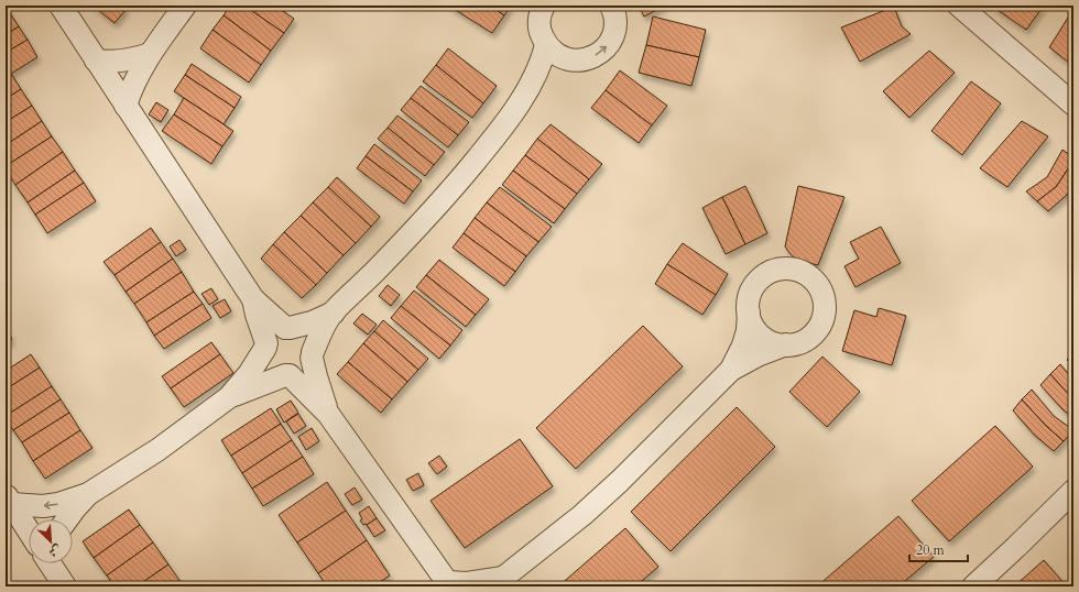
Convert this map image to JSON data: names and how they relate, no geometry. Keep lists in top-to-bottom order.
{
  "scale_bar": "20 m",
  "north": "bottom right"
}
